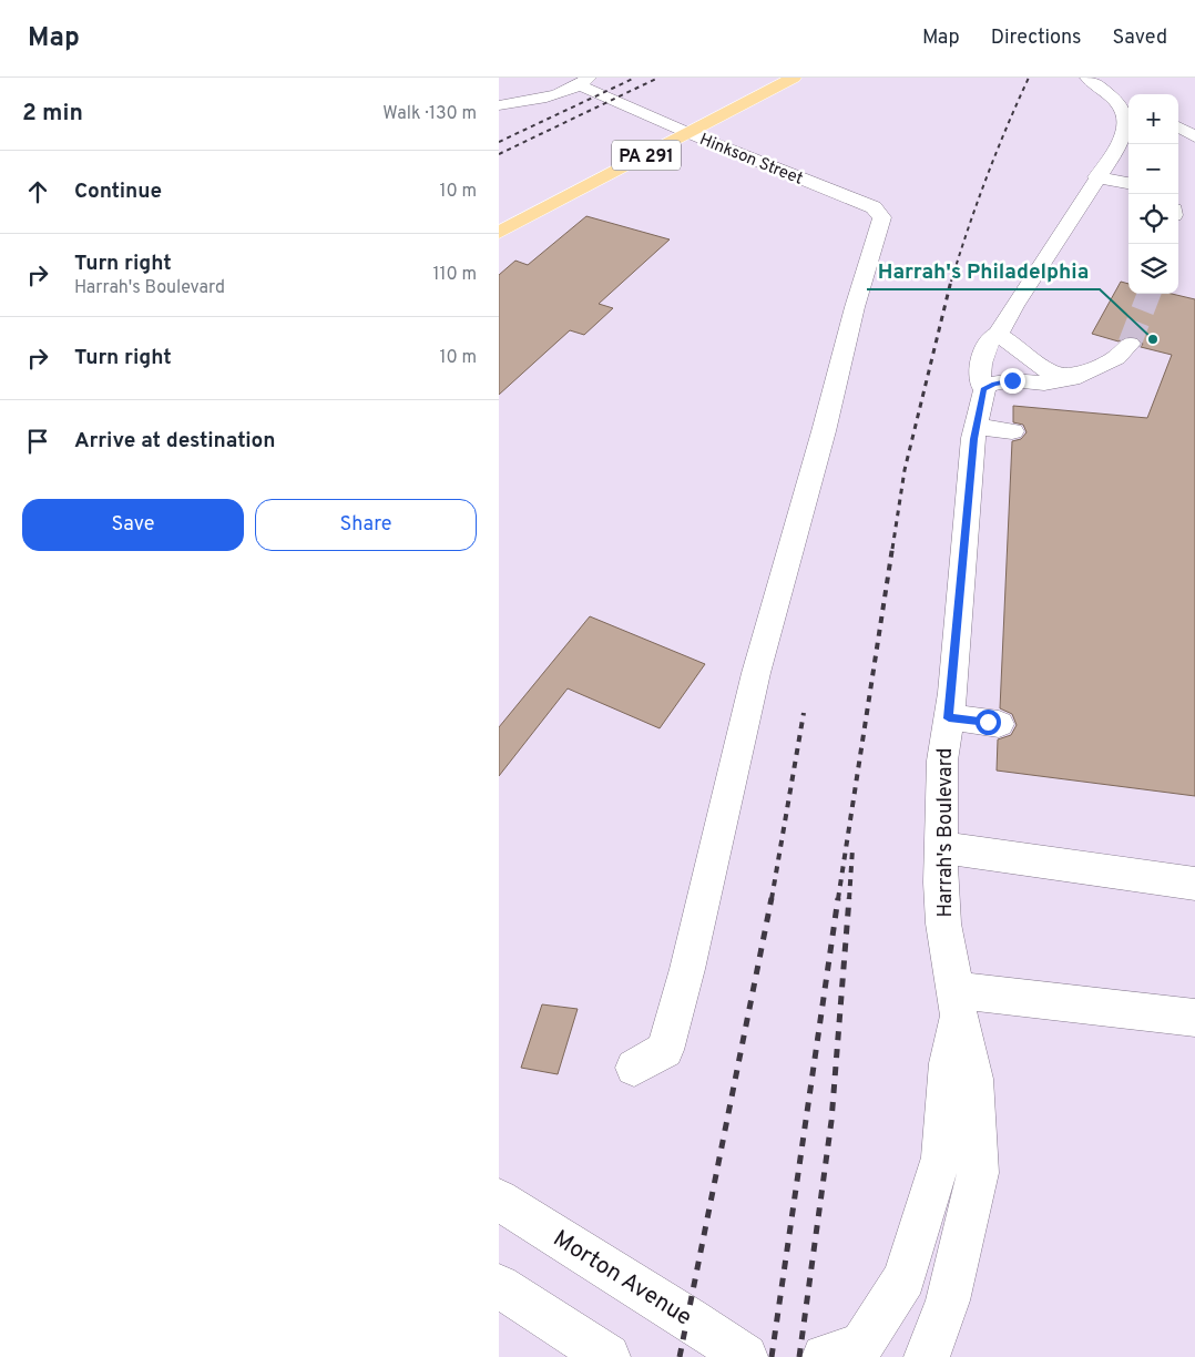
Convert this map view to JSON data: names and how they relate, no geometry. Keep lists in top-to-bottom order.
{
  "streets": {
    "main road": ["PA 291"],
    "street": ["Hinkson Street", "Harrah's Boulevard", "Morton Avenue"]
  },
  "crossings": [
    ["PA 291", "Hinkson Street"]
  ],
  "places": ["Harrah's Philadelphia"],
  "page": {
    "header": "Map",
    "nav": ["Map", "Directions", "Saved"],
    "heading": ["2 min", "Walk · 130 m"],
    "map_buttons": ["+", "−"],
    "list": [
      ["Continue", "10 m"],
      ["Turn right", "Harrah's Boulevard", "110 m"],
      ["Turn right", "10 m"],
      "Arrive at destination"
    ],
    "buttons": ["Save", "Share"]
  }
}
